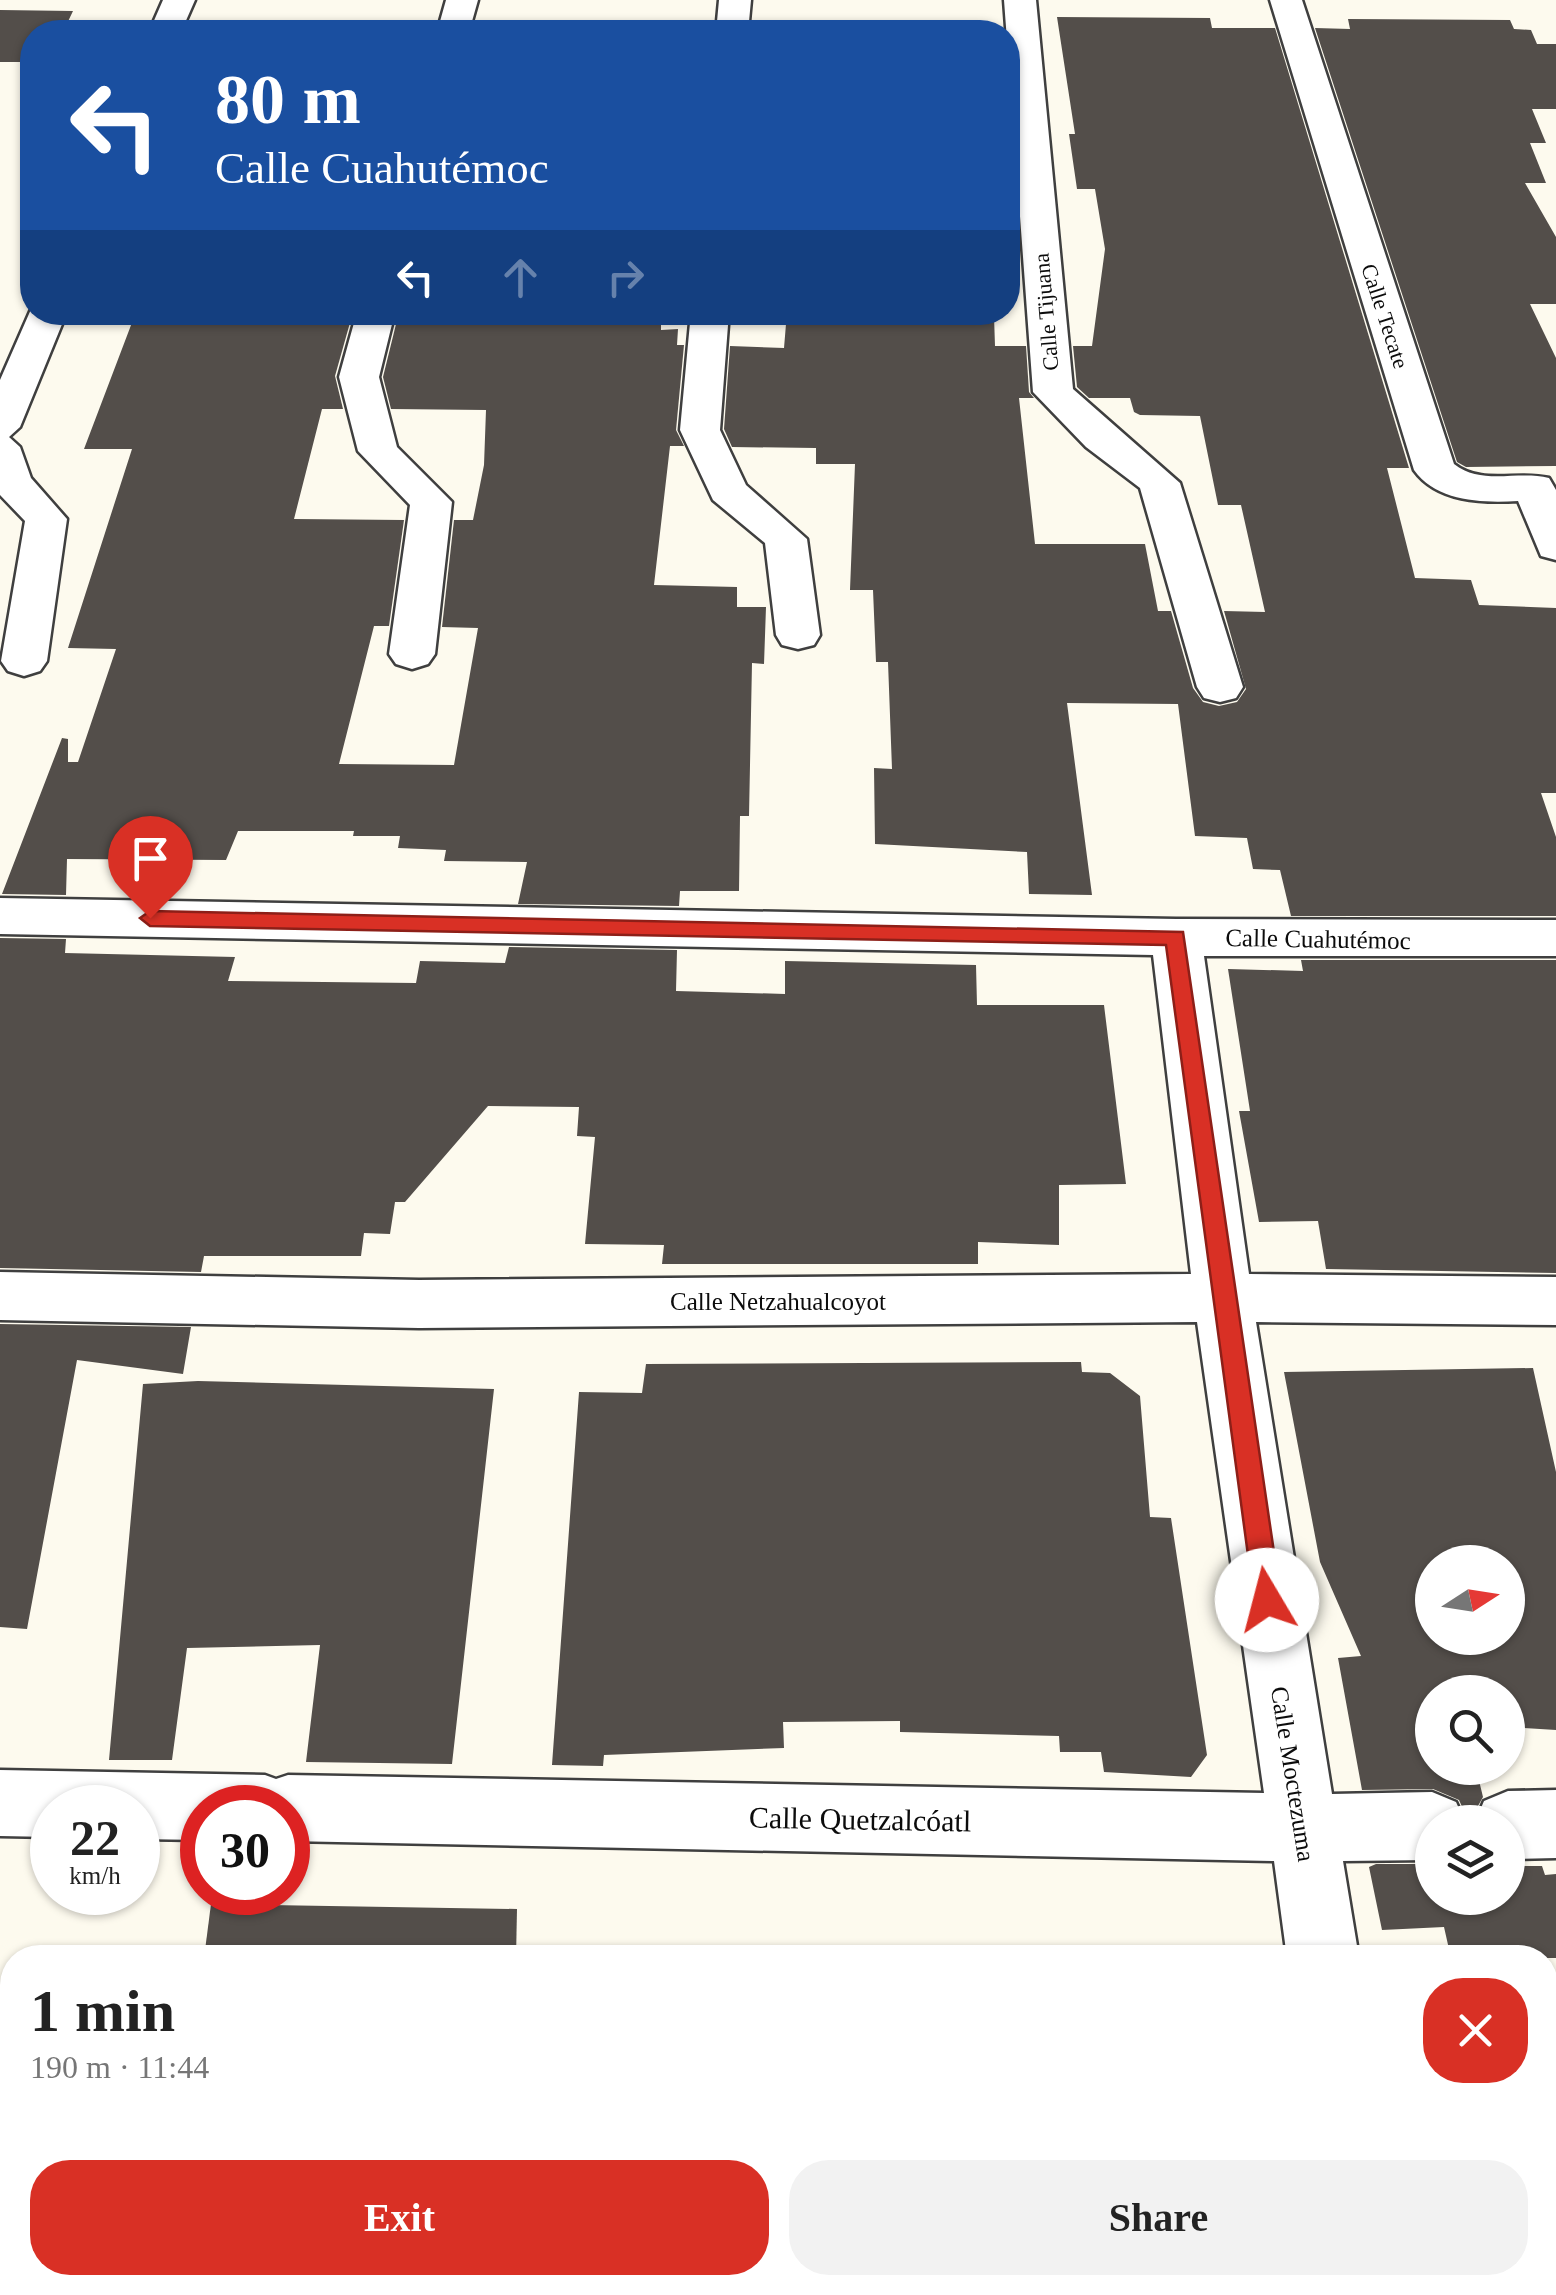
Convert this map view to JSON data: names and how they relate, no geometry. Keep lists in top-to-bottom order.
{
  "streets": {
    "street": [
      "Calle Tijuana",
      "Calle Tecate",
      "Calle Cuahutémoc",
      "Calle Netzahualcoyot",
      "Calle Moctezuma",
      "Calle Quetzalcóatl"
    ]
  },
  "crossings": [
    ["Calle Cuahutémoc", "Calle Moctezuma"],
    ["Calle Netzahualcoyot", "Calle Moctezuma"],
    ["Calle Moctezuma", "Calle Quetzalcóatl"]
  ],
  "north": "right",
  "page": {
    "turn": ["80 m", "Calle Cuahutémoc"],
    "speed": "22 km/h",
    "limit": "30",
    "heading": ["1 min", "190 m · 11:44"],
    "buttons": ["Exit", "Share"]
  }
}
